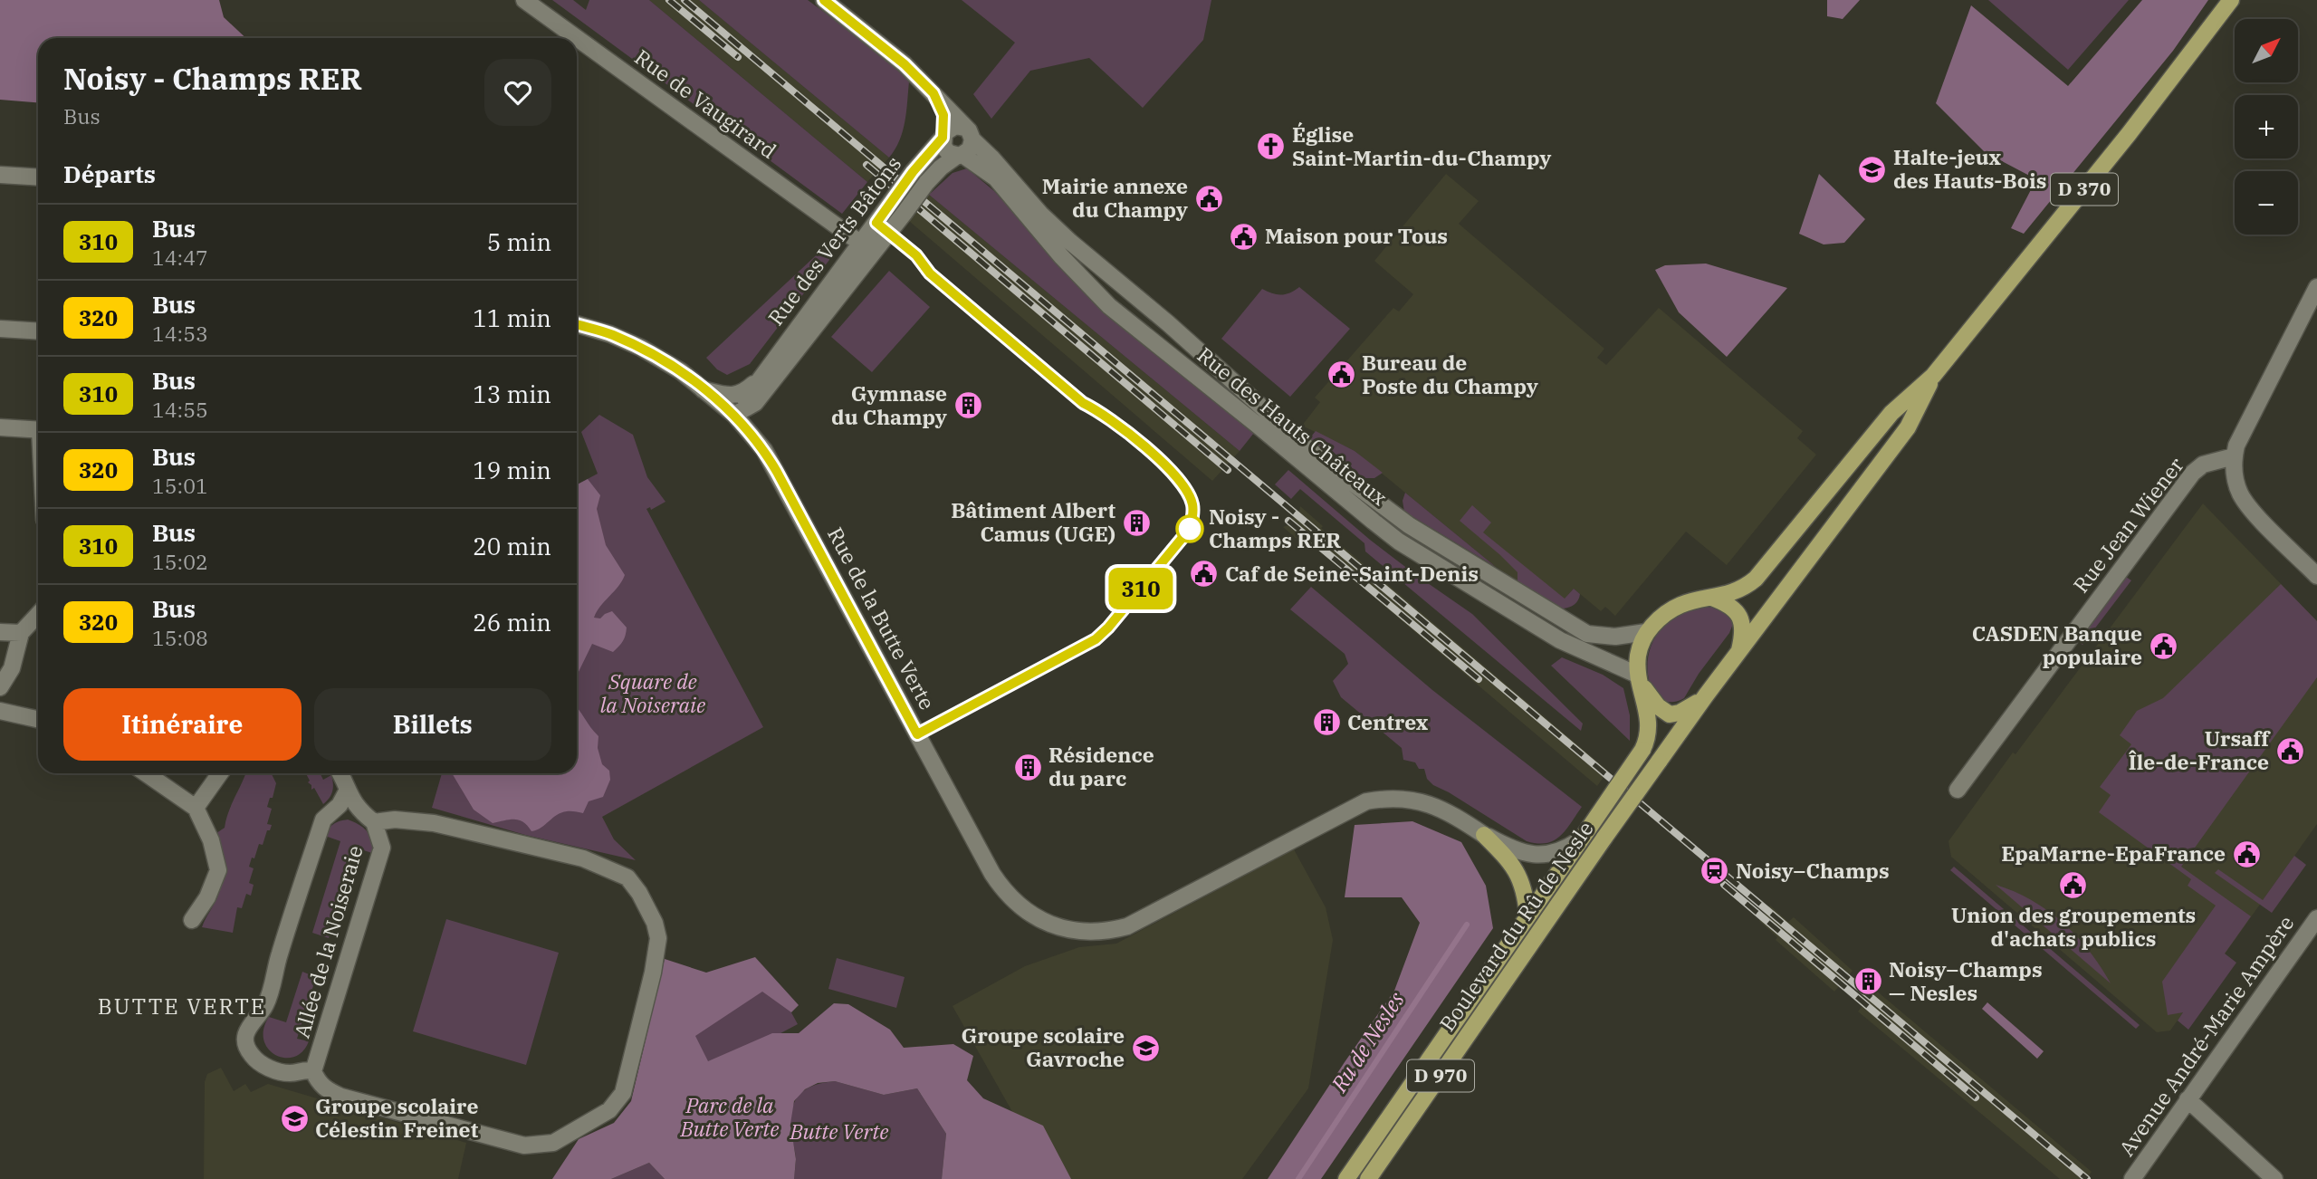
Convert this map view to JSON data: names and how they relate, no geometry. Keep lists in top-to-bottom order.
{
  "streets": {
    "main road": ["D 370", "Boulevard du Rû de Nesle", "D 970"],
    "street": [
      "Rue de Vaugirard",
      "Rue des Verts Bâtons",
      "Rue des Hauts Châteaux",
      "Rue Jean Wiener",
      "Rue de la Butte Verte",
      "Allée de la Noiseraie",
      "Avenue André-Marie Ampère"
    ]
  },
  "crossings": [
    ["Rue de Vaugirard", "Rue des Verts Bâtons"],
    ["D 370", "Rue des Hauts Châteaux"],
    ["D 370", "Boulevard du Rû de Nesle"],
    ["Rue des Verts Bâtons", "Rue des Hauts Châteaux"],
    ["Rue des Verts Bâtons", "Rue de la Butte Verte"],
    ["Rue des Hauts Châteaux", "Boulevard du Rû de Nesle"]
  ],
  "districts": ["BUTTE VERTE"],
  "water": ["Ru de Nesles"],
  "parks": ["Square de la Noiseraie", "Parc de la Butte Verte", "Butte Verte"],
  "places": {
    "church": ["Église Saint-Martin-du-Champy"],
    "school or university": ["Halte-jeux des Hauts-Bois", "Groupe scolaire Gavroche", "Groupe scolaire Célestin Freinet"],
    "public building": [
      "Mairie annexe du Champy",
      "Maison pour Tous",
      "Bureau de Poste du Champy",
      "Caf de Seine-Saint-Denis",
      "CASDEN Banque populaire",
      "Ursaff Île-de-France",
      "EpaMarne-EpaFrance",
      "Union des groupements d'achats publics"
    ],
    "building": [
      "Gymnase du Champy",
      "Bâtiment Albert Camus (UGE)",
      "Centrex",
      "Résidence du parc",
      "Noisy–Champs — Nesles"
    ],
    "other": ["Noisy - Champs RER"],
    "station": ["Noisy–Champs"]
  },
  "lines": ["bus line 310"],
  "north": "top right",
  "page": {
    "on_map": "310",
    "map_buttons": ["+", "−"],
    "heading": [
      ["Noisy - Champs RER", "Bus"],
      "Départs"
    ],
    "list": [
      {
        "mark": "310",
        "name": "Bus",
        "note": "14:47",
        "value": "5 min"
      },
      {
        "mark": "320",
        "name": "Bus",
        "note": "14:53",
        "value": "11 min"
      },
      {
        "mark": "310",
        "name": "Bus",
        "note": "14:55",
        "value": "13 min"
      },
      {
        "mark": "320",
        "name": "Bus",
        "note": "15:01",
        "value": "19 min"
      },
      {
        "mark": "310",
        "name": "Bus",
        "note": "15:02",
        "value": "20 min"
      },
      {
        "mark": "320",
        "name": "Bus",
        "note": "15:08",
        "value": "26 min"
      }
    ],
    "buttons": ["Itinéraire", "Billets"]
  }
}
